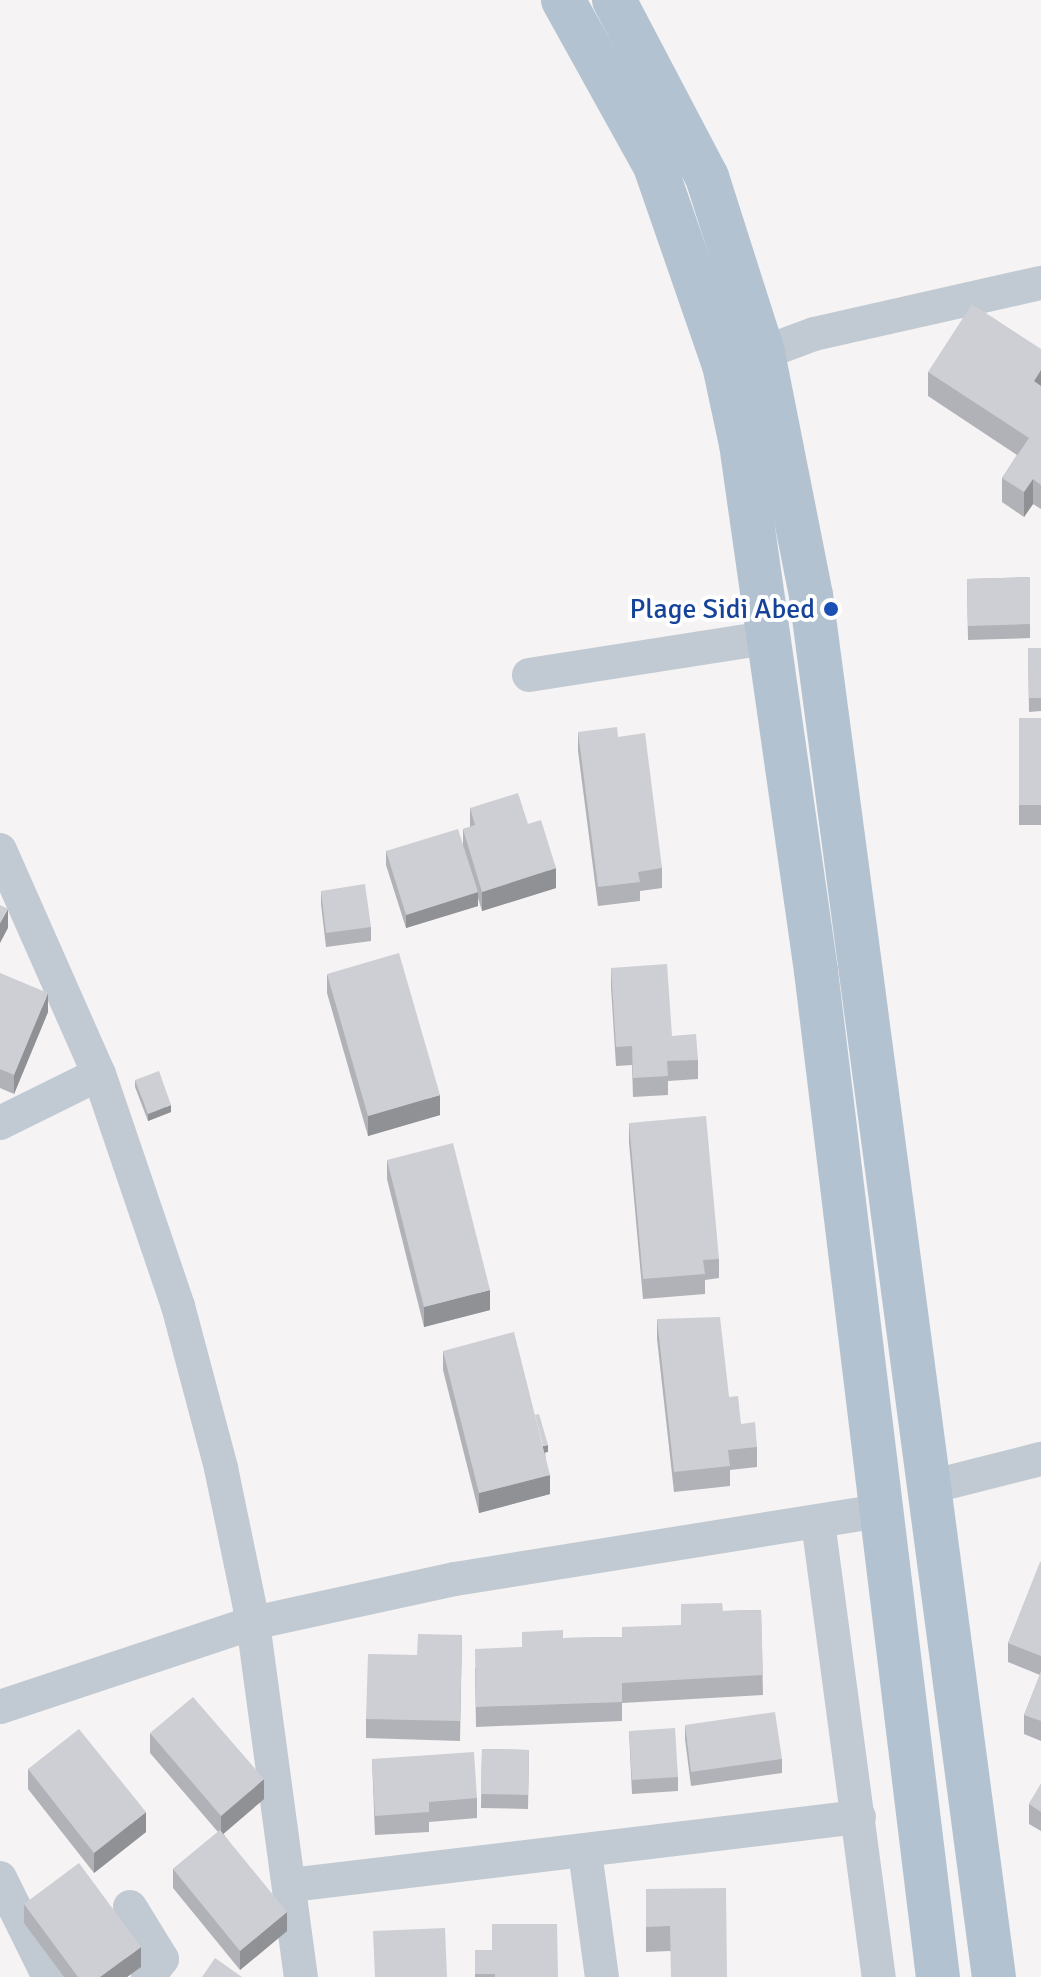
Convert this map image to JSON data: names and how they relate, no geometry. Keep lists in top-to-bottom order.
{
  "places": ["Plage Sidi Abed"]
}
